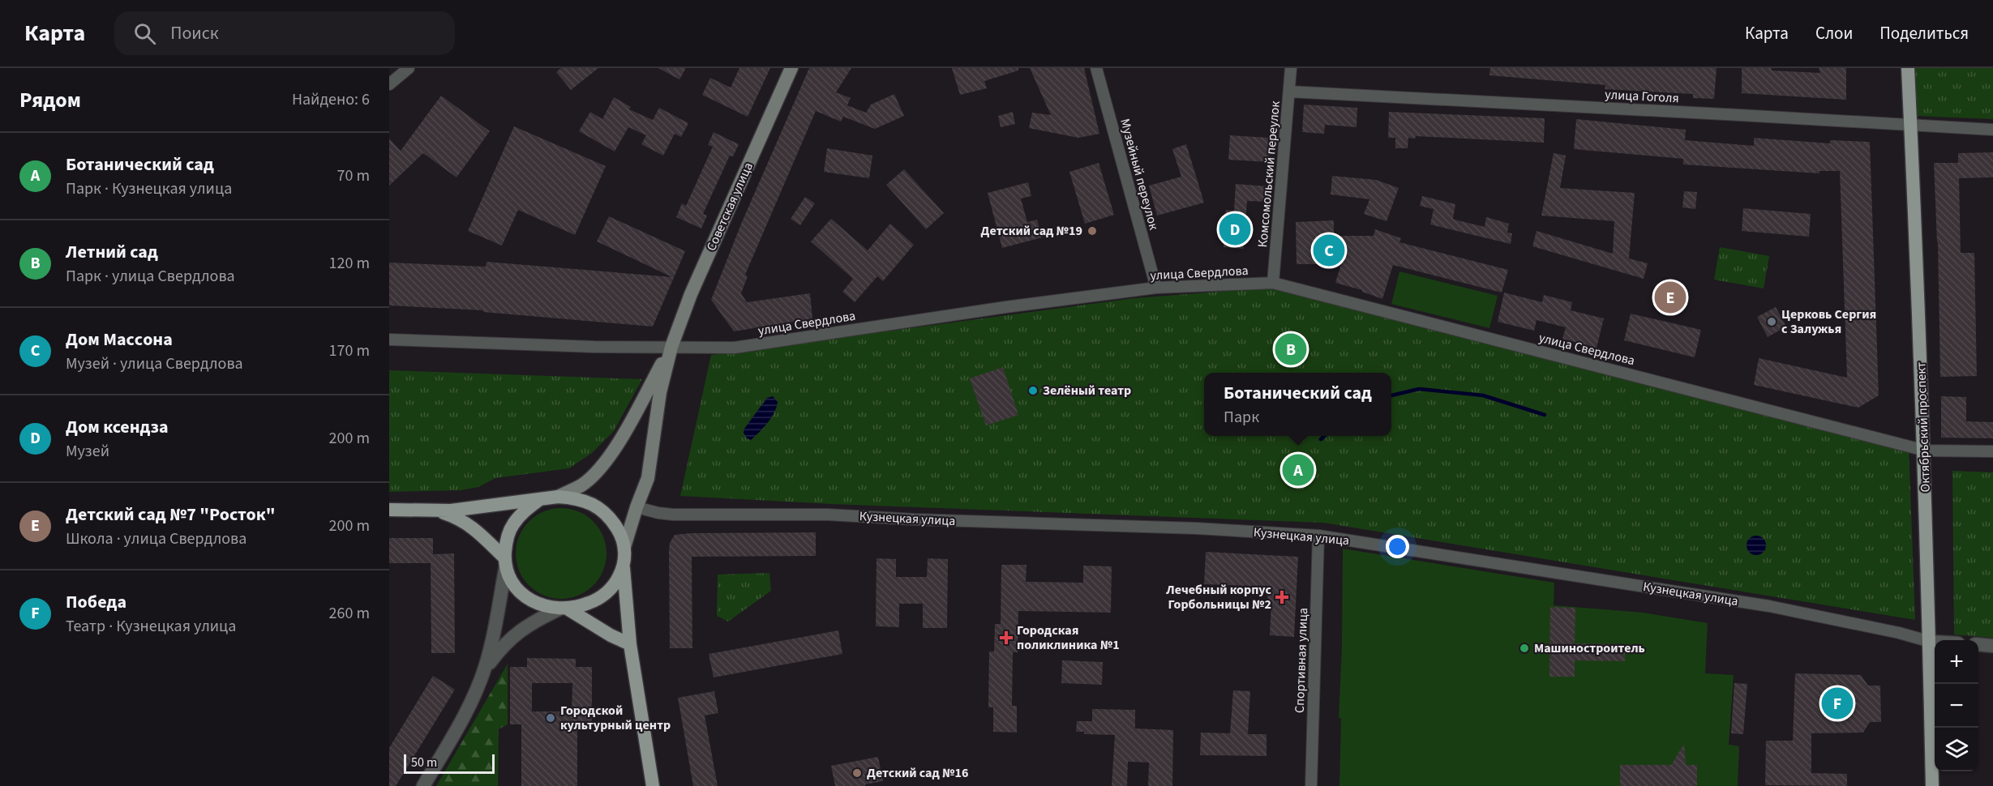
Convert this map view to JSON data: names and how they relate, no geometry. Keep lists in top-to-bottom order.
{
  "streets": {
    "main road": ["Советская улица", "Октябрьский проспект"],
    "street": [
      "улица Гоголя",
      "Музейный переулок",
      "Комсомольский переулок",
      "улица Свердлова",
      "Кузнецкая улица",
      "Спортивная улица"
    ]
  },
  "crossings": [
    ["улица Гоголя", "Комсомольский переулок"],
    ["улица Гоголя", "Октябрьский проспект"],
    ["Музейный переулок", "улица Свердлова"],
    ["Комсомольский переулок", "улица Свердлова"],
    ["Советская улица", "улица Свердлова"],
    ["Советская улица", "Кузнецкая улица"],
    ["улица Свердлова", "Октябрьский проспект"],
    ["Октябрьский проспект", "Кузнецкая улица"],
    ["Кузнецкая улица", "Спортивная улица"]
  ],
  "places": {
    "other": [
      "Детский сад №19",
      "Церковь Сергия с Залужья",
      "Зелёный театр",
      "Машиностроитель",
      "Городской культурный центр",
      "Детский сад №16"
    ],
    "health": ["Лечебный корпус Горбольницы №2", "Городская поликлиника №1"]
  },
  "scale_bar": "50 m",
  "page": {
    "header": "Карта",
    "search": "Поиск",
    "nav": ["Карта", "Слои", "Поделиться"],
    "heading": ["Рядом", "Найдено: 6"],
    "list": [
      {
        "mark": "A",
        "name": "Ботанический сад",
        "note": "Парк · Кузнецкая улица",
        "value": "70 m"
      },
      {
        "mark": "B",
        "name": "Летний сад",
        "note": "Парк · улица Свердлова",
        "value": "120 m"
      },
      {
        "mark": "C",
        "name": "Дом Масcона",
        "note": "Музей · улица Свердлова",
        "value": "170 m"
      },
      {
        "mark": "D",
        "name": "Дом ксендза",
        "note": "Музей",
        "value": "200 m"
      },
      {
        "mark": "E",
        "name": "Детский сад №7 \"Росток\"",
        "note": "Школа · улица Свердлова",
        "value": "200 m"
      },
      {
        "mark": "F",
        "name": "Победа",
        "note": "Театр · Кузнецкая улица",
        "value": "260 m"
      }
    ],
    "pins": [
      "D",
      "C",
      "E",
      "B",
      "A",
      "F"
    ],
    "popup": ["Ботанический сад", "Парк"],
    "map_buttons": ["+", "−"],
    "scale": "50 m"
  }
}
